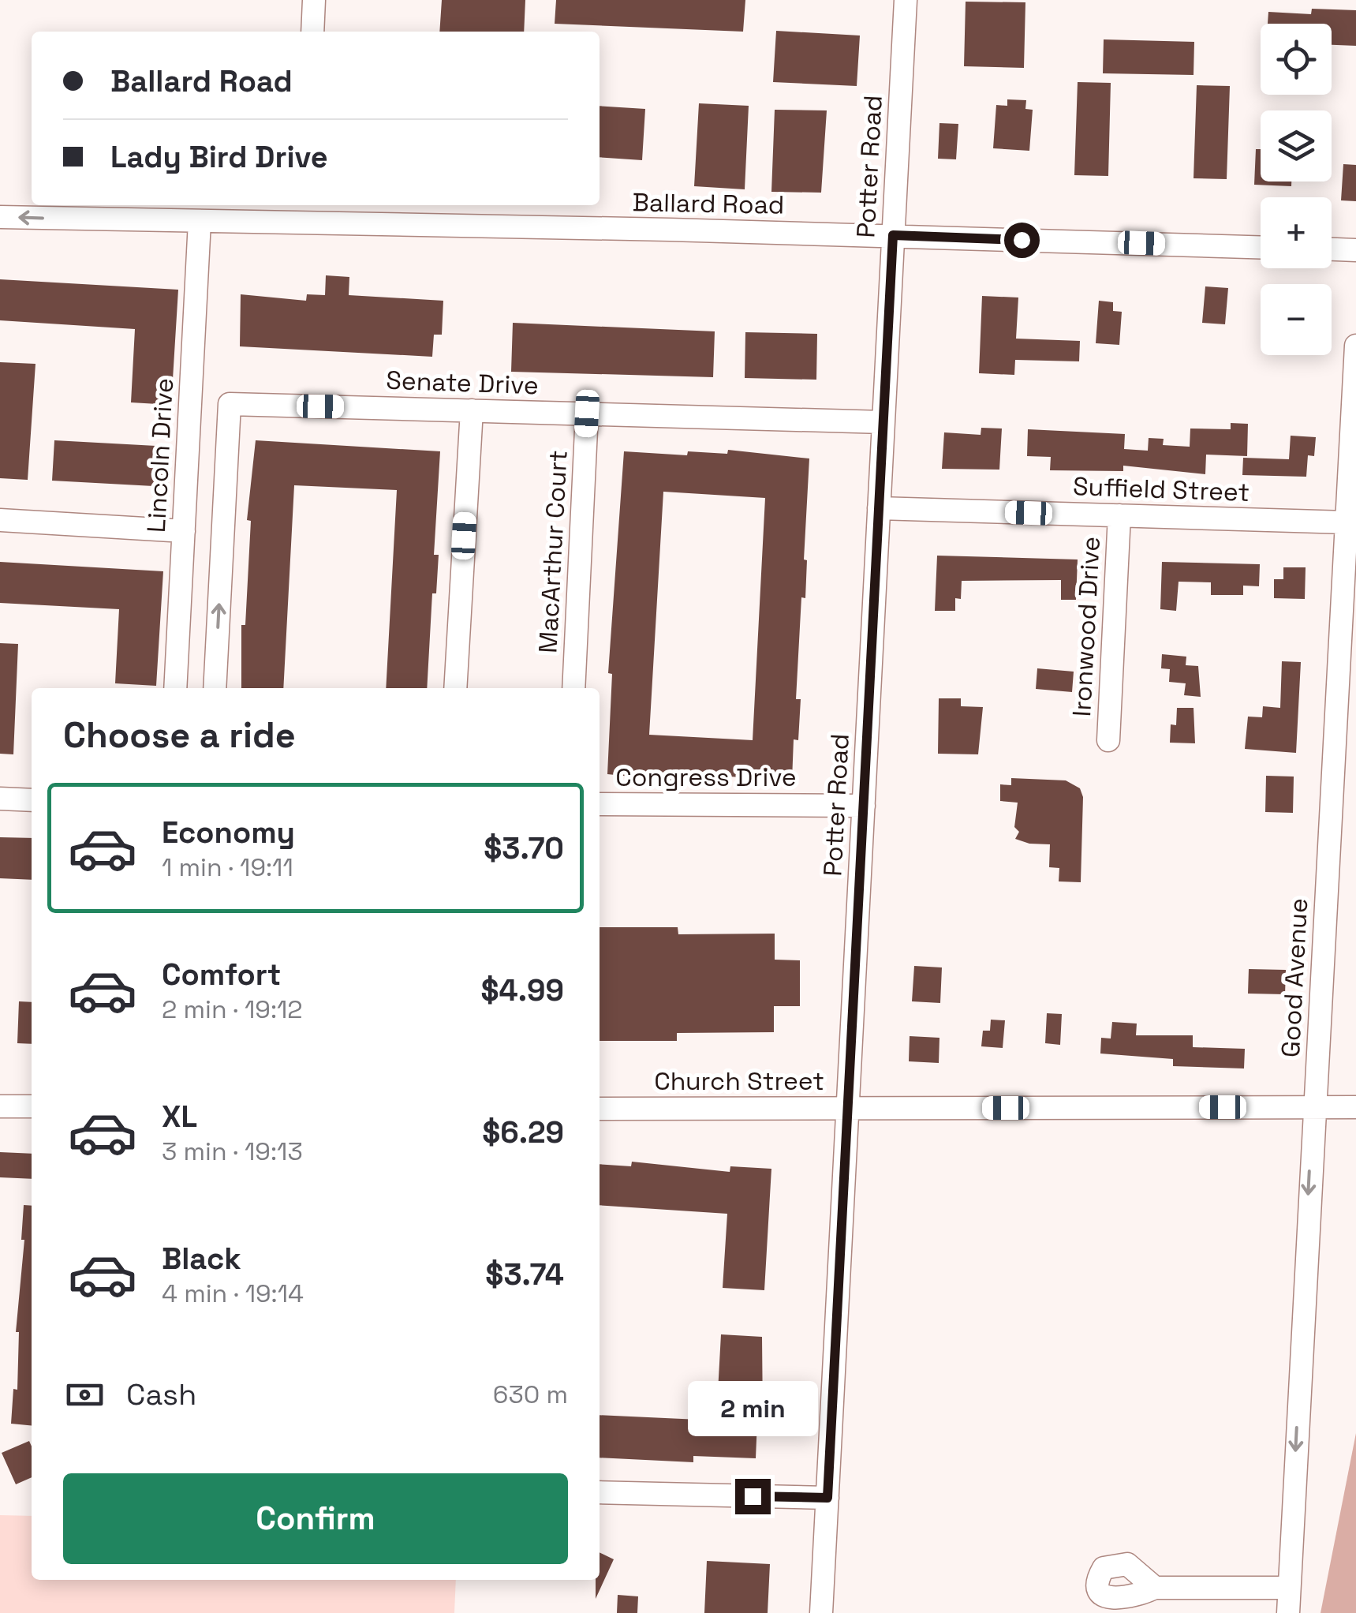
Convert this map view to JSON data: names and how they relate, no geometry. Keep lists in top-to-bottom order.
{
  "streets": {
    "street": [
      "Potter Road",
      "Ballard Road",
      "Senate Drive",
      "Lincoln Drive",
      "Suffield Street",
      "MacArthur Court",
      "Ironwood Drive",
      "Congress Drive",
      "Good Avenue",
      "Church Street"
    ]
  },
  "crossings": [
    ["Potter Road", "Ballard Road"],
    ["Potter Road", "Senate Drive"],
    ["Potter Road", "Suffield Street"],
    ["Potter Road", "Congress Drive"],
    ["Potter Road", "Church Street"],
    ["Ballard Road", "Lincoln Drive"],
    ["Senate Drive", "MacArthur Court"],
    ["Suffield Street", "Ironwood Drive"],
    ["Suffield Street", "Good Avenue"],
    ["Good Avenue", "Church Street"]
  ],
  "one_way": ["Good Avenue"],
  "page": {
    "map_buttons": ["+", "−"],
    "banner": ["Ballard Road", "Lady Bird Drive"],
    "heading": "Choose a ride",
    "list": [
      {
        "name": "Economy",
        "note": "1 min · 19:11",
        "value": "$3.70"
      },
      {
        "name": "Comfort",
        "note": "2 min · 19:12",
        "value": "$4.99"
      },
      {
        "name": "XL",
        "note": "3 min · 19:13",
        "value": "$6.29"
      },
      {
        "name": "Black",
        "note": "4 min · 19:14",
        "value": "$3.74"
      }
    ],
    "pay": ["Cash", "630 m"],
    "bubble": "2 min",
    "buttons": "Confirm"
  }
}
